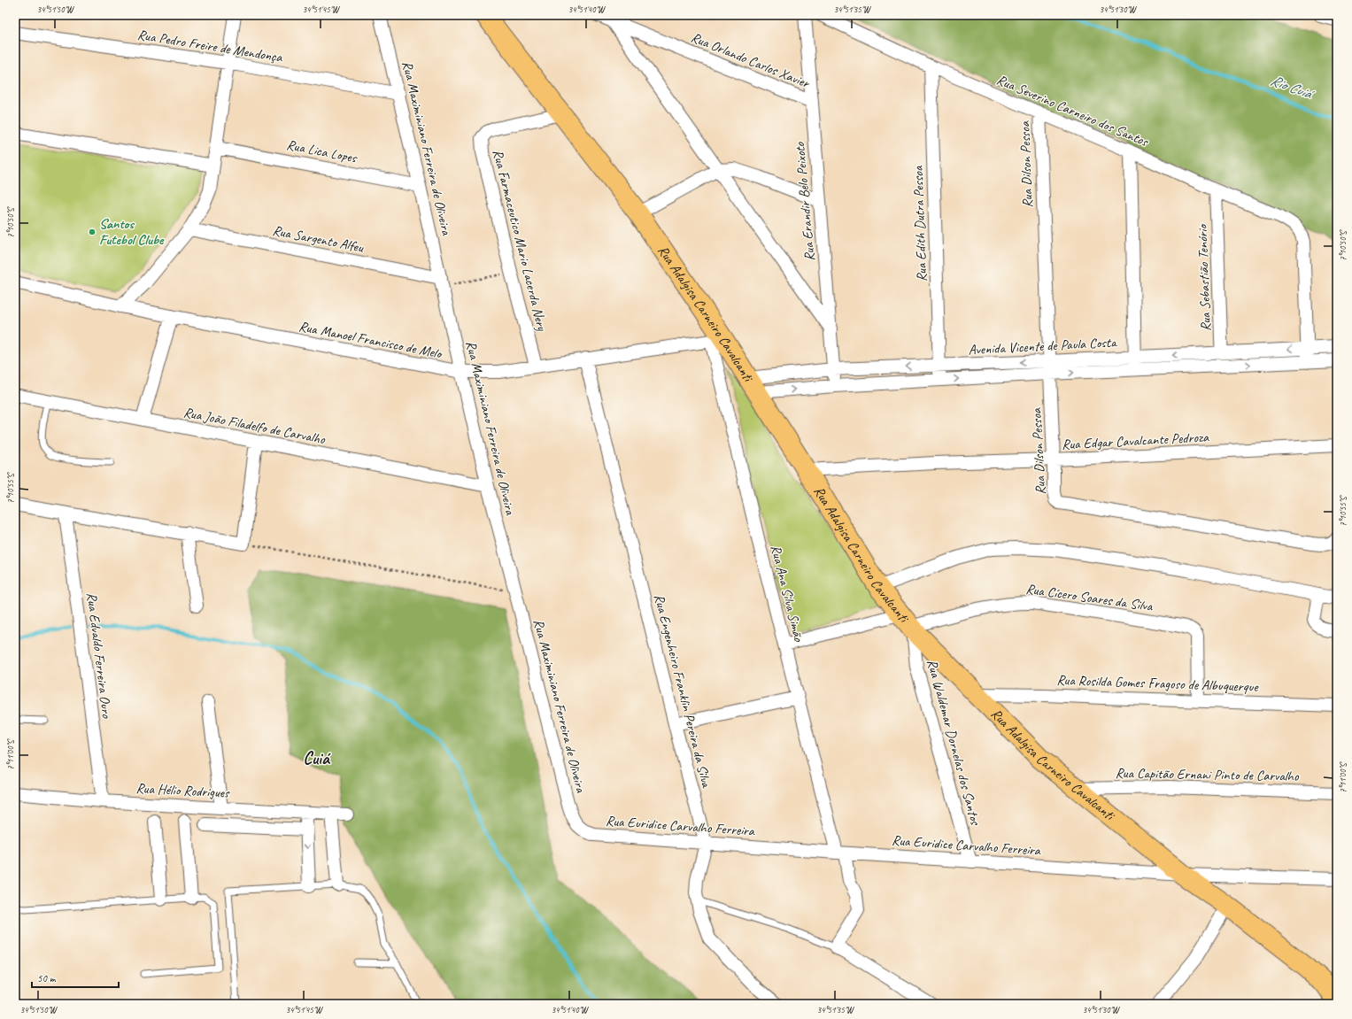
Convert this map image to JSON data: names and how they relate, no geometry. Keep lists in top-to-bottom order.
{
  "streets": {
    "main road": ["Rua Adalgisa Carneiro Cavalcanti"],
    "street": [
      "Rua Pedro Freire de Mendonça",
      "Rua Orlando Carlos Xavier",
      "Rua Severino Carneiro dos Santos",
      "Rua Maximiniano Ferreira de Oliveira",
      "Rua Lica Lopes",
      "Rua Dilson Pessoa",
      "Rua Erandir Belo Peixoto",
      "Rua Edith Dutra Pessoa",
      "Rua Sargento Alfeu",
      "Rua Farmaceutico Mario Lacerda Nery",
      "Rua Sebastião Tenório",
      "Rua Manoel Francisco de Melo",
      "Avenida Vicente de Paula Costa",
      "Rua João Filadelfo de Carvalho",
      "Rua Edgar Cavalcante Pedroza",
      "Rua Ana Silva Simão",
      "Rua Cícero Soares da Silva",
      "Rua Edvaldo Ferreira Ouro",
      "Rua Rosilda Gomes Fragoso de Albuquerque",
      "Rua Engenheiro Franklin Pereira da Silva",
      "Rua Waldemar Dornelas dos Santos",
      "Rua Capitão Ernani Pinto de Carvalho",
      "Rua Hélio Rodrigues",
      "Rua Euridice Carvalho Ferreira"
    ]
  },
  "crossings": [
    ["Rua Pedro Freire de Mendonça", "Rua Maximiniano Ferreira de Oliveira"],
    ["Rua Orlando Carlos Xavier", "Rua Erandir Belo Peixoto"],
    ["Rua Severino Carneiro dos Santos", "Rua Dilson Pessoa"],
    ["Rua Severino Carneiro dos Santos", "Rua Edith Dutra Pessoa"],
    ["Rua Severino Carneiro dos Santos", "Rua Sebastião Tenório"],
    ["Rua Severino Carneiro dos Santos", "Avenida Vicente de Paula Costa"],
    ["Rua Maximiniano Ferreira de Oliveira", "Rua Lica Lopes"],
    ["Rua Maximiniano Ferreira de Oliveira", "Rua Sargento Alfeu"],
    ["Rua Maximiniano Ferreira de Oliveira", "Rua Manoel Francisco de Melo"],
    ["Rua Maximiniano Ferreira de Oliveira", "Rua João Filadelfo de Carvalho"],
    ["Rua Maximiniano Ferreira de Oliveira", "Rua Euridice Carvalho Ferreira"],
    ["Rua Dilson Pessoa", "Avenida Vicente de Paula Costa"],
    ["Rua Dilson Pessoa", "Rua Edgar Cavalcante Pedroza"],
    ["Rua Erandir Belo Peixoto", "Avenida Vicente de Paula Costa"],
    ["Rua Edith Dutra Pessoa", "Avenida Vicente de Paula Costa"],
    ["Rua Farmaceutico Mario Lacerda Nery", "Rua Adalgisa Carneiro Cavalcanti"],
    ["Rua Farmaceutico Mario Lacerda Nery", "Rua Manoel Francisco de Melo"],
    ["Rua Sebastião Tenório", "Avenida Vicente de Paula Costa"],
    ["Rua Adalgisa Carneiro Cavalcanti", "Rua Manoel Francisco de Melo"],
    ["Rua Adalgisa Carneiro Cavalcanti", "Avenida Vicente de Paula Costa"],
    ["Rua Adalgisa Carneiro Cavalcanti", "Rua Edgar Cavalcante Pedroza"],
    ["Rua Adalgisa Carneiro Cavalcanti", "Rua Ana Silva Simão"],
    ["Rua Adalgisa Carneiro Cavalcanti", "Rua Cícero Soares da Silva"],
    ["Rua Adalgisa Carneiro Cavalcanti", "Rua Rosilda Gomes Fragoso de Albuquerque"],
    ["Rua Adalgisa Carneiro Cavalcanti", "Rua Waldemar Dornelas dos Santos"],
    ["Rua Adalgisa Carneiro Cavalcanti", "Rua Capitão Ernani Pinto de Carvalho"],
    ["Rua Adalgisa Carneiro Cavalcanti", "Rua Euridice Carvalho Ferreira"],
    ["Rua Manoel Francisco de Melo", "Rua Ana Silva Simão"],
    ["Rua Manoel Francisco de Melo", "Rua Engenheiro Franklin Pereira da Silva"],
    ["Rua Ana Silva Simão", "Rua Cícero Soares da Silva"],
    ["Rua Ana Silva Simão", "Rua Euridice Carvalho Ferreira"],
    ["Rua Cícero Soares da Silva", "Rua Rosilda Gomes Fragoso de Albuquerque"],
    ["Rua Cícero Soares da Silva", "Rua Waldemar Dornelas dos Santos"],
    ["Rua Edvaldo Ferreira Ouro", "Rua Hélio Rodrigues"],
    ["Rua Engenheiro Franklin Pereira da Silva", "Rua Euridice Carvalho Ferreira"],
    ["Rua Waldemar Dornelas dos Santos", "Rua Euridice Carvalho Ferreira"]
  ],
  "districts": ["Cuiá"],
  "water": ["Rio Cuiá"],
  "places": ["Santos Futebol Clube"],
  "scale_bar": "50 m",
  "coordinates": [
    "34°51'50\"W",
    "34°51'45\"W",
    "34°51'40\"W",
    "34°51'35\"W",
    "34°51'30\"W",
    "7°10'50\"S",
    "7°10'55\"S",
    "7°11'00\"S"
  ]
}
